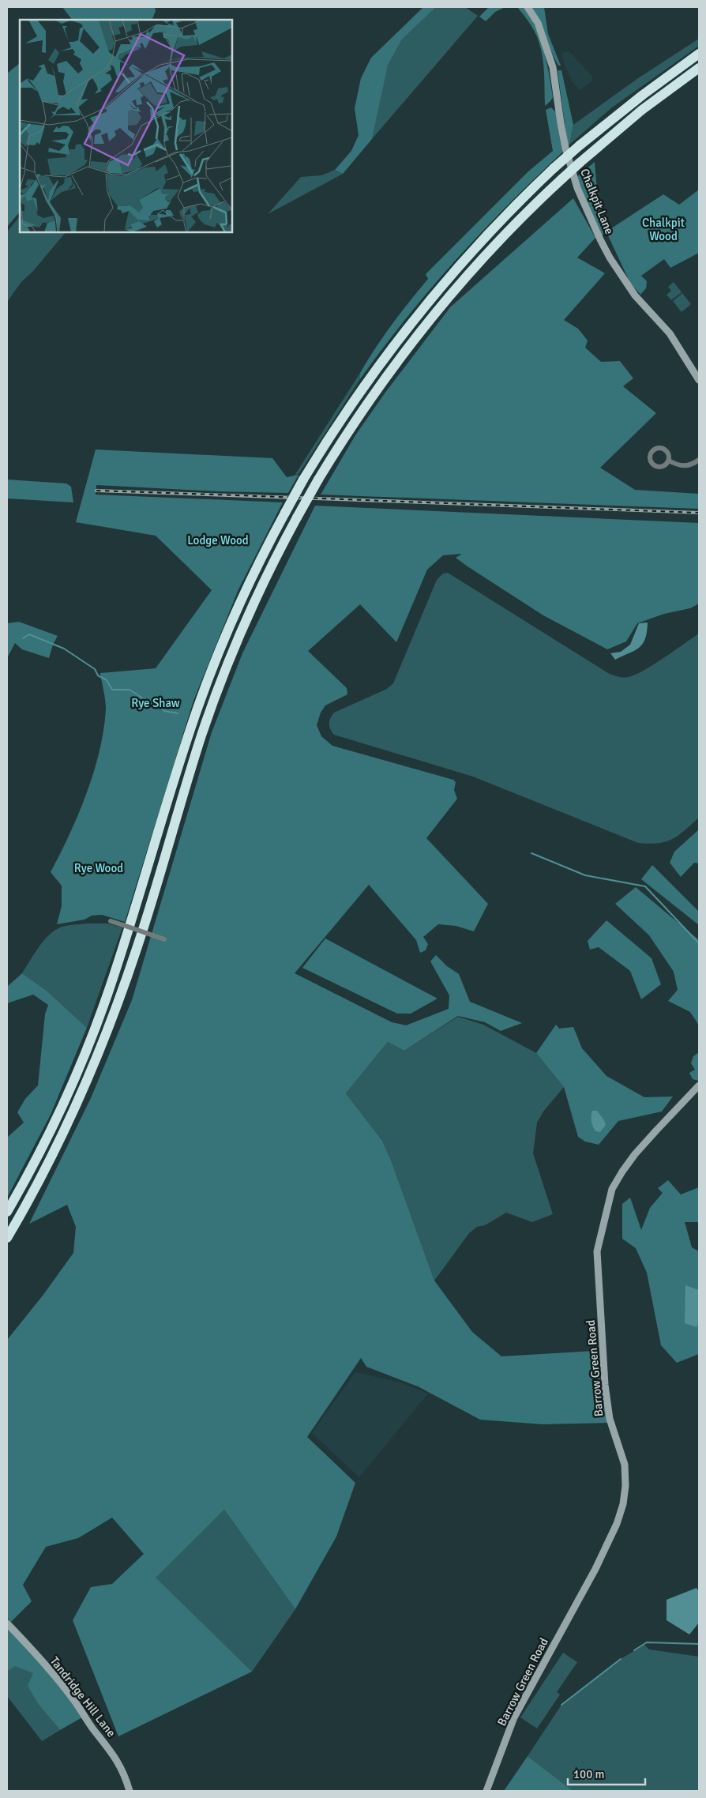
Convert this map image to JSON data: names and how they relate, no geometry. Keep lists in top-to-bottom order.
{
  "streets": {
    "street": ["Chalkpit Lane", "Barrow Green Road", "Tandridge Hill Lane"]
  },
  "parks": [
    "Chalkpit Wood",
    "Lodge Wood",
    "Rye Shaw",
    "Rye Wood"
  ],
  "scale_bar": "100 m"
}
